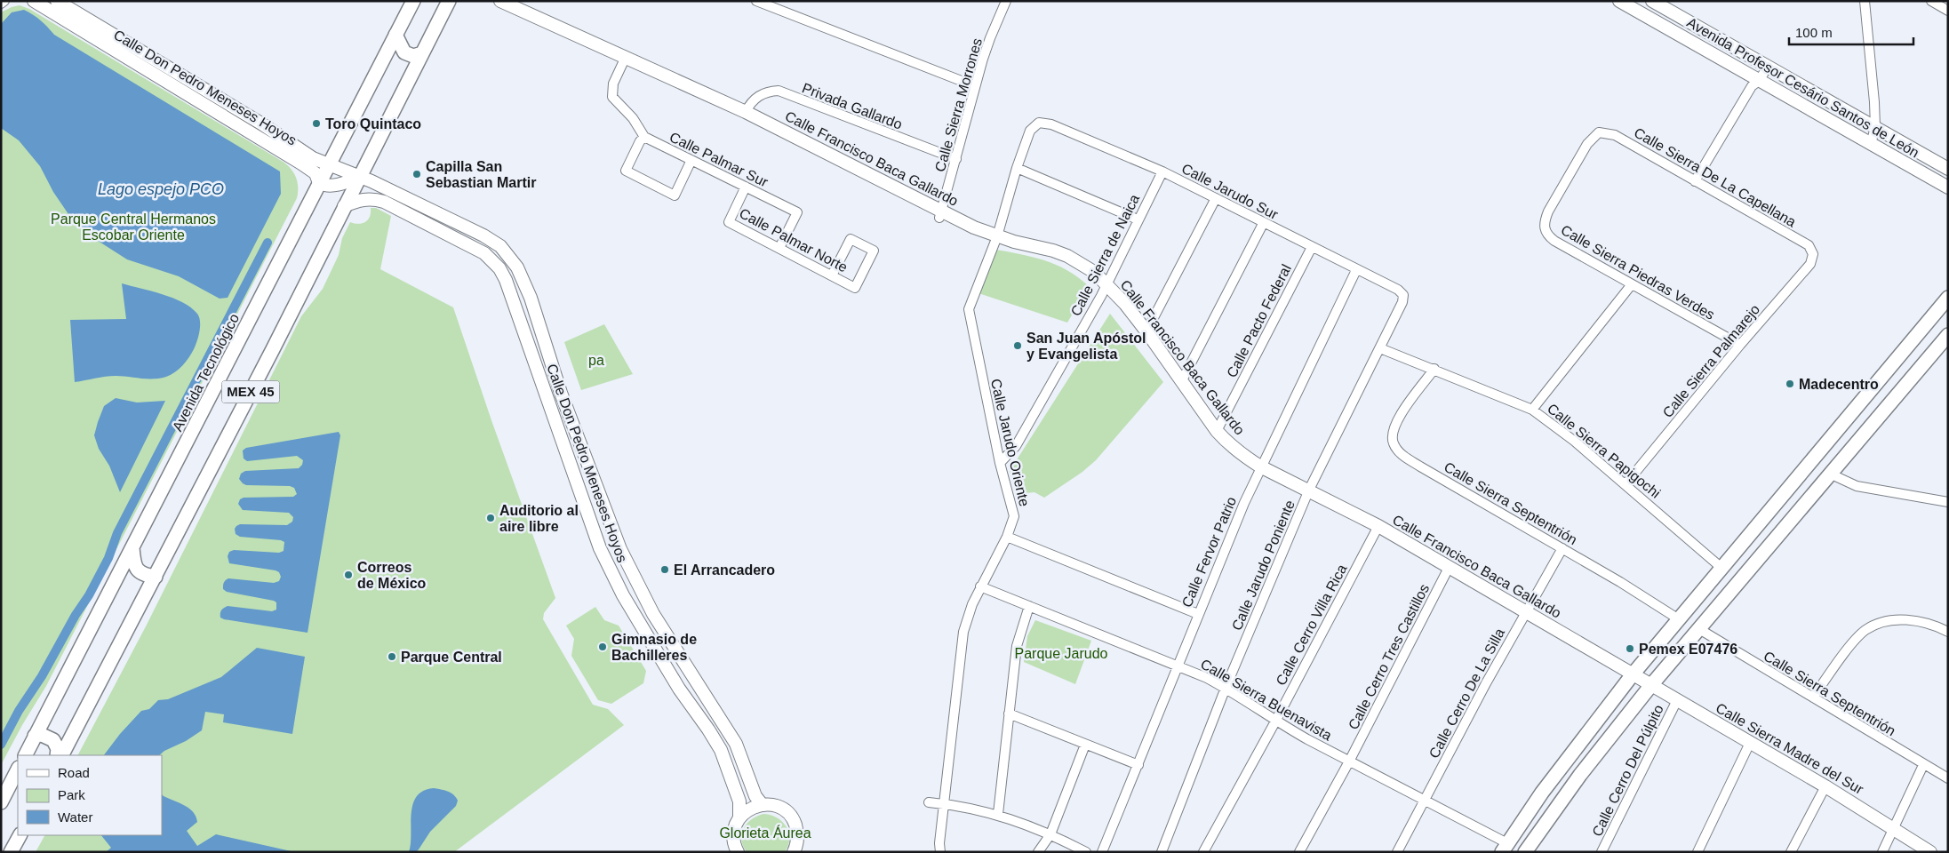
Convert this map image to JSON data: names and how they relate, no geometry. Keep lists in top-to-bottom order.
{
  "streets": {
    "main road": ["Avenida Tecnológico", "MEX 45"],
    "street": [
      "Calle Don Pedro Meneses Hoyos",
      "Avenida Profesor Cesário Santos de León",
      "Calle Sierra Morrones",
      "Privada Gallardo",
      "Calle Francisco Baca Gallardo",
      "Calle Palmar Sur",
      "Calle Sierra De La Capellana",
      "Calle Jarudo Sur",
      "Calle Palmar Norte",
      "Calle Sierra de Naica",
      "Calle Sierra Piedras Verdes",
      "Calle Pacto Federal",
      "Calle Sierra Palmarejo",
      "Calle Jarudo Oriente",
      "Calle Sierra Papigochi",
      "Calle Sierra Septentrión",
      "Calle Fervor Patrio",
      "Calle Jarudo Poniente",
      "Calle Cerro Villa Rica",
      "Calle Cerro Tres Castillos",
      "Calle Cerro De La Silla",
      "Calle Sierra Buenavista",
      "Calle Sierra Madre del Sur",
      "Calle Cerro Del Púlpito"
    ]
  },
  "crossings": [
    ["Calle Don Pedro Meneses Hoyos", "Avenida Tecnológico"],
    ["Calle Don Pedro Meneses Hoyos", "MEX 45"],
    ["Calle Sierra Morrones", "Privada Gallardo"],
    ["Calle Sierra Morrones", "Calle Francisco Baca Gallardo"],
    ["Privada Gallardo", "Calle Francisco Baca Gallardo"],
    ["Calle Francisco Baca Gallardo", "Calle Sierra de Naica"],
    ["Calle Francisco Baca Gallardo", "Calle Pacto Federal"],
    ["Calle Francisco Baca Gallardo", "Calle Jarudo Oriente"],
    ["Calle Francisco Baca Gallardo", "Calle Fervor Patrio"],
    ["Calle Francisco Baca Gallardo", "Calle Jarudo Poniente"],
    ["Calle Francisco Baca Gallardo", "Calle Cerro Villa Rica"],
    ["Calle Francisco Baca Gallardo", "Calle Cerro Tres Castillos"],
    ["Calle Francisco Baca Gallardo", "Calle Cerro De La Silla"],
    ["Calle Francisco Baca Gallardo", "Calle Sierra Madre del Sur"],
    ["Calle Palmar Sur", "Calle Palmar Norte"],
    ["Calle Sierra De La Capellana", "Calle Sierra Piedras Verdes"],
    ["Calle Sierra De La Capellana", "Calle Sierra Palmarejo"],
    ["Calle Jarudo Sur", "Calle Sierra de Naica"],
    ["Calle Jarudo Sur", "Calle Pacto Federal"],
    ["Calle Jarudo Sur", "Calle Jarudo Oriente"],
    ["Calle Jarudo Sur", "Calle Fervor Patrio"],
    ["Calle Jarudo Sur", "Calle Jarudo Poniente"],
    ["Calle Sierra de Naica", "Calle Jarudo Oriente"],
    ["Calle Sierra Piedras Verdes", "Calle Sierra Palmarejo"],
    ["Calle Sierra Palmarejo", "Calle Sierra Papigochi"],
    ["Calle Jarudo Oriente", "Calle Sierra Buenavista"],
    ["Calle Sierra Papigochi", "Calle Sierra Septentrión"],
    ["Calle Sierra Papigochi", "Calle Jarudo Poniente"],
    ["Calle Sierra Septentrión", "Calle Cerro De La Silla"],
    ["Calle Fervor Patrio", "Calle Sierra Buenavista"],
    ["Calle Jarudo Poniente", "Calle Sierra Buenavista"],
    ["Calle Cerro Villa Rica", "Calle Sierra Buenavista"],
    ["Calle Cerro Tres Castillos", "Calle Sierra Buenavista"],
    ["Calle Cerro De La Silla", "Calle Sierra Buenavista"],
    ["Calle Sierra Madre del Sur", "Calle Cerro Del Púlpito"]
  ],
  "water": ["Lago espejo PCO"],
  "parks": [
    "Parque Central Hermanos Escobar Oriente",
    "pa",
    "Parque Jarudo",
    "Glorieta Áurea"
  ],
  "places": [
    "Toro Quintaco",
    "Capilla San Sebastian Martir",
    "San Juan Apóstol y Evangelista",
    "Madecentro",
    "Auditorio al aire libre",
    "El Arrancadero",
    "Correos de México",
    "Gimnasio de Bachilleres",
    "Pemex E07476",
    "Parque Central"
  ],
  "legend": ["Road", "Park", "Water"],
  "scale_bar": "100 m"
}
